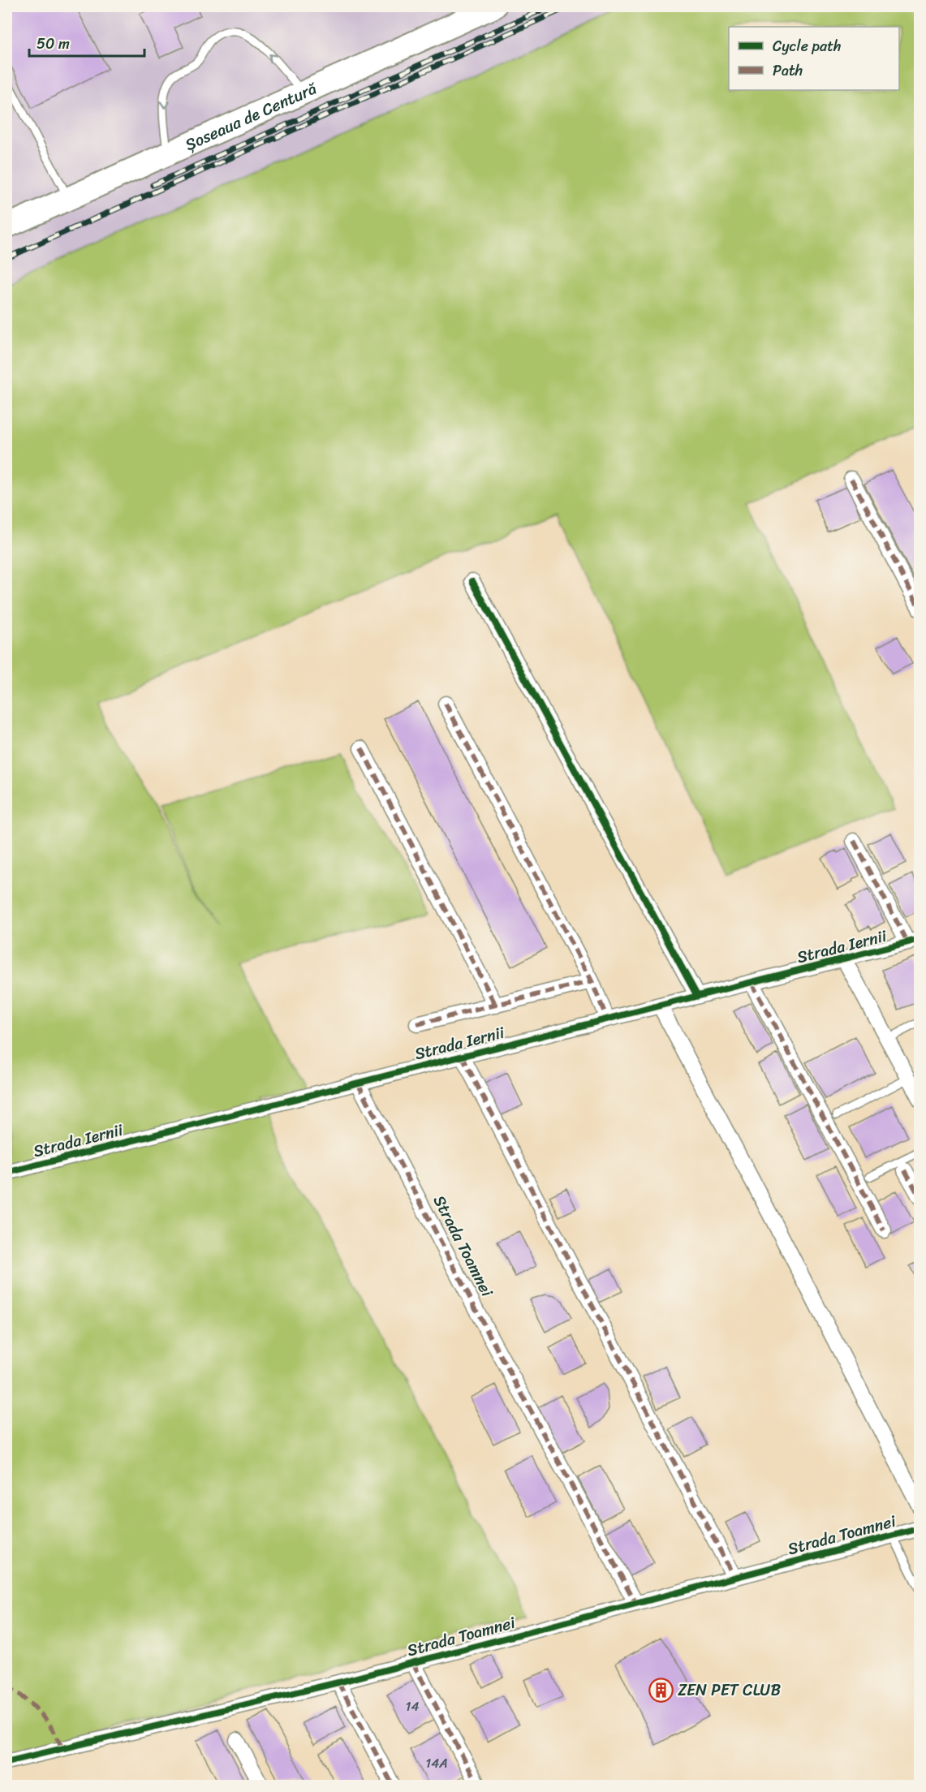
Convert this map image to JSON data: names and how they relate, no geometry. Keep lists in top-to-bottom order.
{
  "streets": {
    "main road": ["Șoseaua de Centură"],
    "street": ["Strada Iernii", "Strada Toamnei"]
  },
  "crossings": [
    ["Strada Iernii", "Strada Toamnei"]
  ],
  "places": {
    "building": ["ZEN PET CLUB"]
  },
  "house_numbers": ["14", "14A"],
  "legend": ["Cycle path", "Path"],
  "scale_bar": "50 m"
}
